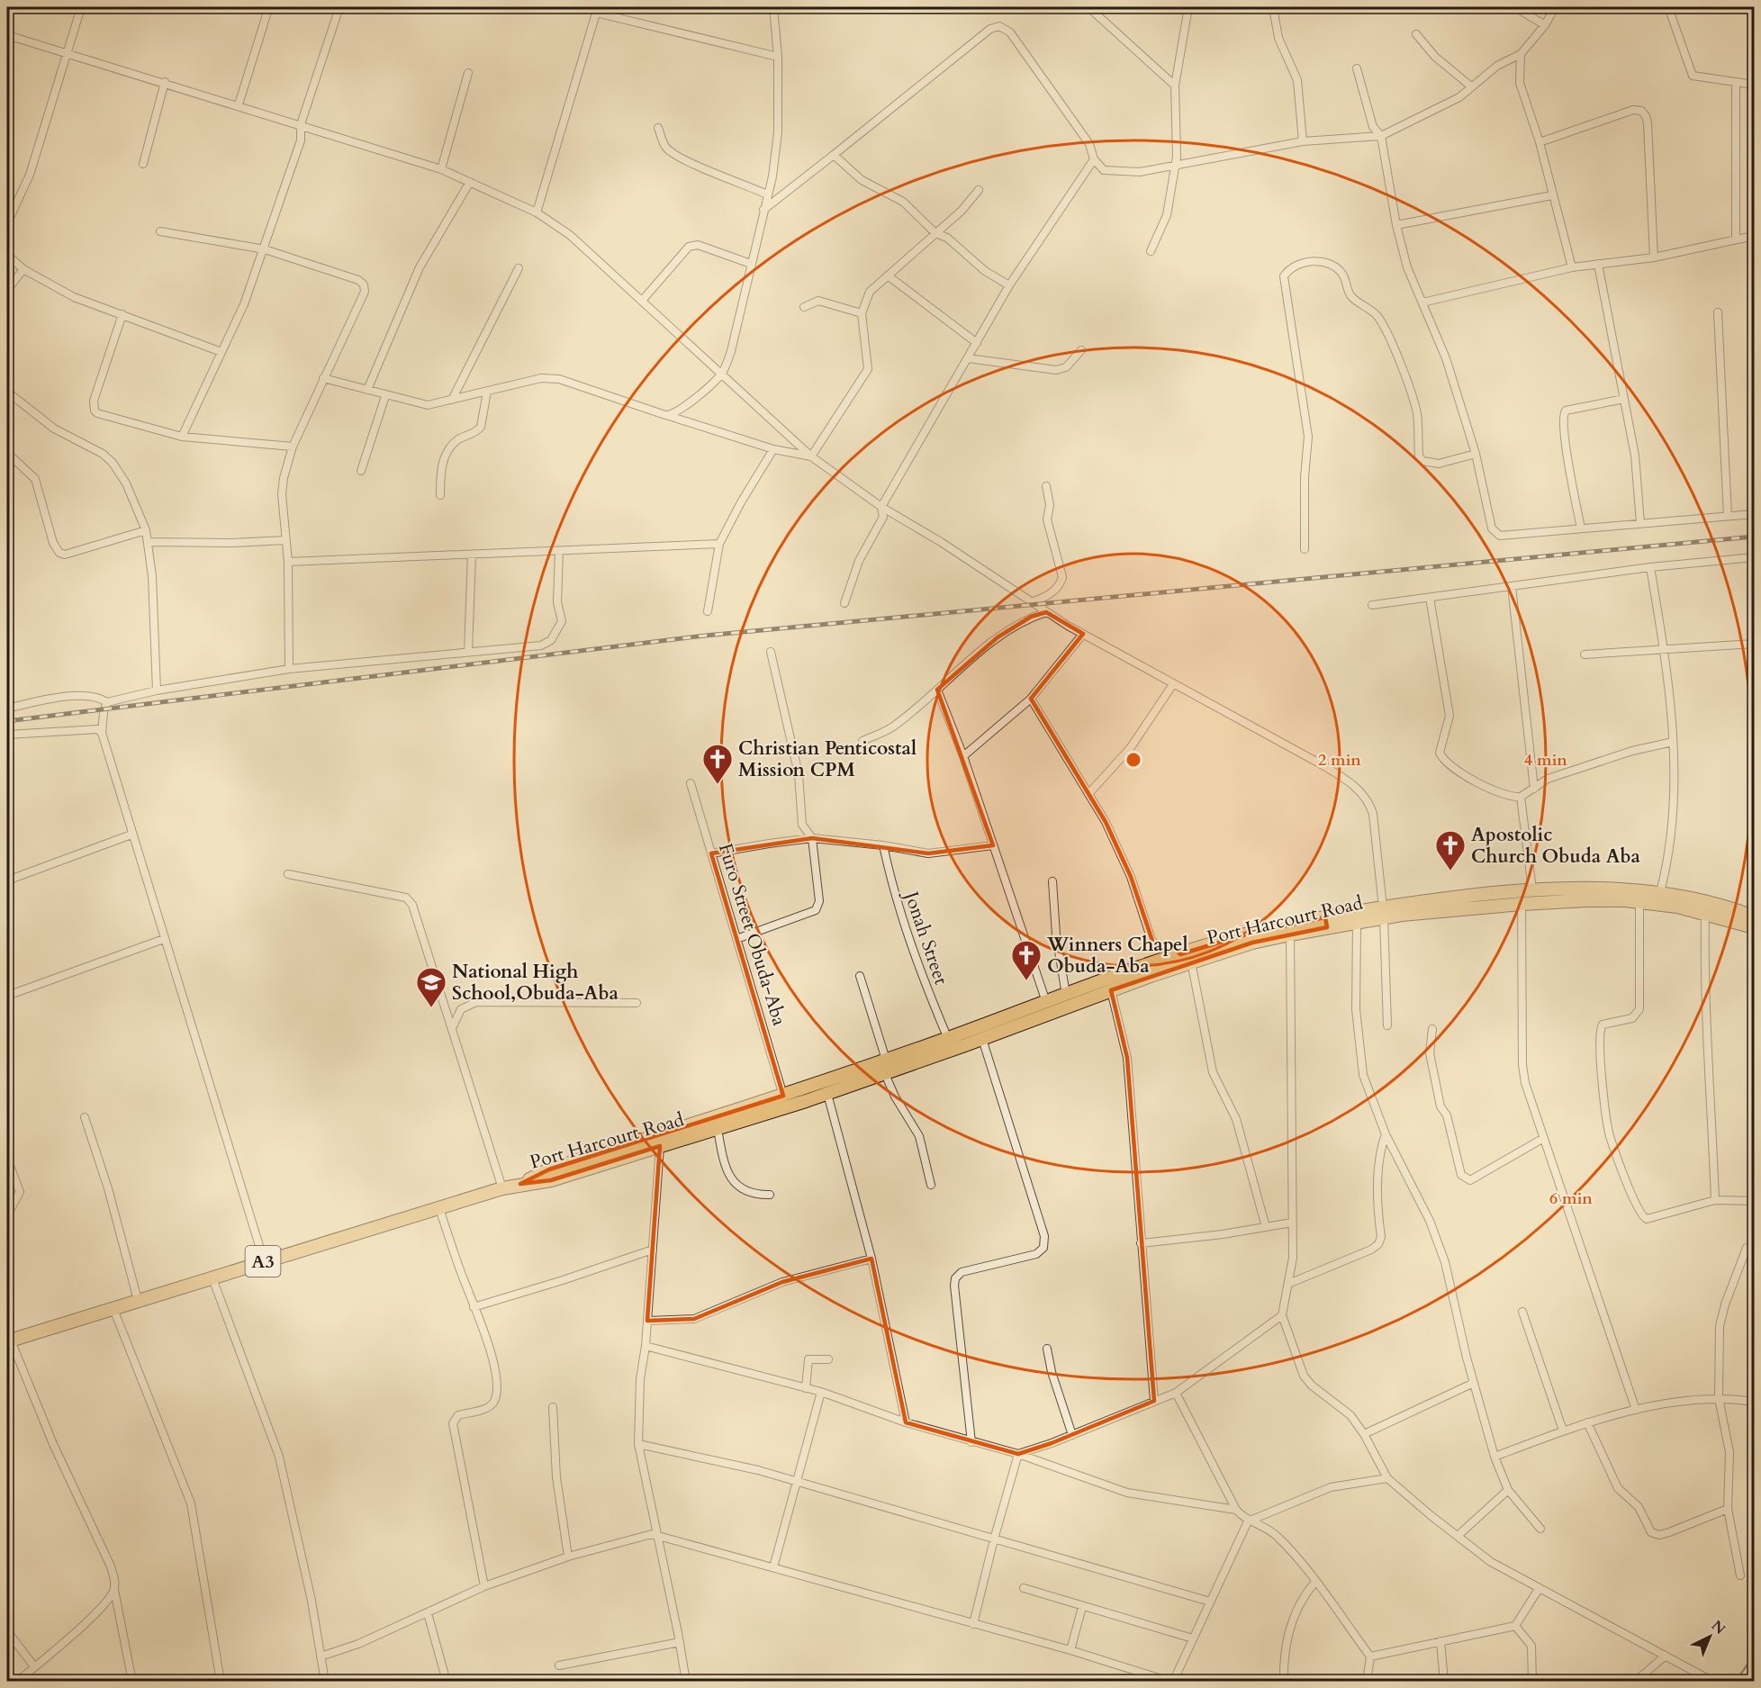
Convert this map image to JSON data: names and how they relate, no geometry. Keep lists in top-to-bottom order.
{
  "streets": {
    "highway": ["Port Harcourt Road", "A3"],
    "street": ["Furo Street Obuda-Aba", "Jonah Street"]
  },
  "crossings": [
    ["Port Harcourt Road", "Furo Street Obuda-Aba"],
    ["Port Harcourt Road", "Jonah Street"],
    ["Port Harcourt Road", "A3"]
  ],
  "places": {
    "church": ["Christian Penticostal Mission CPM", "Apostolic Church Obuda Aba", "Winners Chapel Obuda-Aba"],
    "school or university": ["National High School,Obuda-Aba"]
  },
  "north": "top right",
  "rings": ["2 min", "4 min", "6 min"]
}
